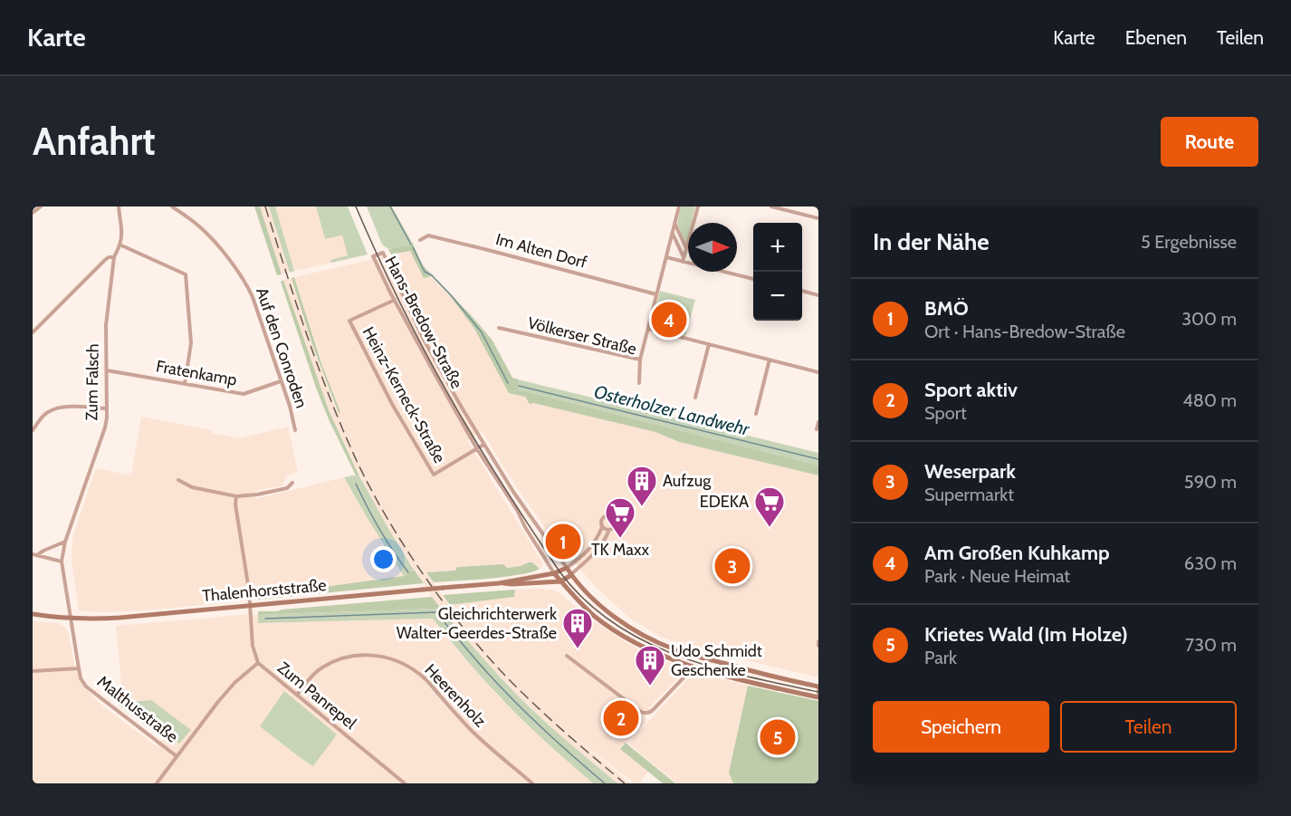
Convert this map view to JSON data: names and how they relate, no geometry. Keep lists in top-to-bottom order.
{
  "streets": {
    "main road": ["Hans-Bredow-Straße", "Thalenhorststraße"],
    "street": [
      "Im Alten Dorf",
      "Völkerser Straße",
      "Auf den Conroden",
      "Fratenkamp",
      "Zum Falsch",
      "Heinz-Kerneck-Straße",
      "Zum Panrepel",
      "Heerenholz",
      "Malthusstraße"
    ]
  },
  "crossings": [
    ["Hans-Bredow-Straße", "Heinz-Kerneck-Straße"],
    ["Hans-Bredow-Straße", "Thalenhorststraße"],
    ["Auf den Conroden", "Fratenkamp"],
    ["Fratenkamp", "Zum Falsch"],
    ["Zum Falsch", "Thalenhorststraße"],
    ["Zum Falsch", "Malthusstraße"],
    ["Thalenhorststraße", "Zum Panrepel"],
    ["Thalenhorststraße", "Malthusstraße"],
    ["Zum Panrepel", "Heerenholz"]
  ],
  "water": ["Osterholzer Landwehr"],
  "places": {
    "building": ["Aufzug", "Gleichrichterwerk Walter-Geerdes-Straße", "Udo Schmidt Geschenke"],
    "supermarket": ["EDEKA", "TK Maxx"]
  },
  "north": "right",
  "page": {
    "header": "Karte",
    "nav": ["Karte", "Ebenen", "Teilen"],
    "buttons": [
      "Route",
      ["Speichern", "Teilen"]
    ],
    "title": "Anfahrt",
    "heading": ["In der Nähe", "5 Ergebnisse"],
    "map_buttons": ["+", "−"],
    "list": [
      {
        "mark": "1",
        "name": "BMÖ",
        "note": "Ort · Hans-Bredow-Straße",
        "value": "300 m"
      },
      {
        "mark": "2",
        "name": "Sport aktiv",
        "note": "Sport",
        "value": "480 m"
      },
      {
        "mark": "3",
        "name": "Weserpark",
        "note": "Supermarkt",
        "value": "590 m"
      },
      {
        "mark": "4",
        "name": "Am Großen Kuhkamp",
        "note": "Park · Neue Heimat",
        "value": "630 m"
      },
      {
        "mark": "5",
        "name": "Krietes Wald (Im Holze)",
        "note": "Park",
        "value": "730 m"
      }
    ],
    "pins": [
      "4",
      "1",
      "3",
      "2",
      "5"
    ]
  }
}
